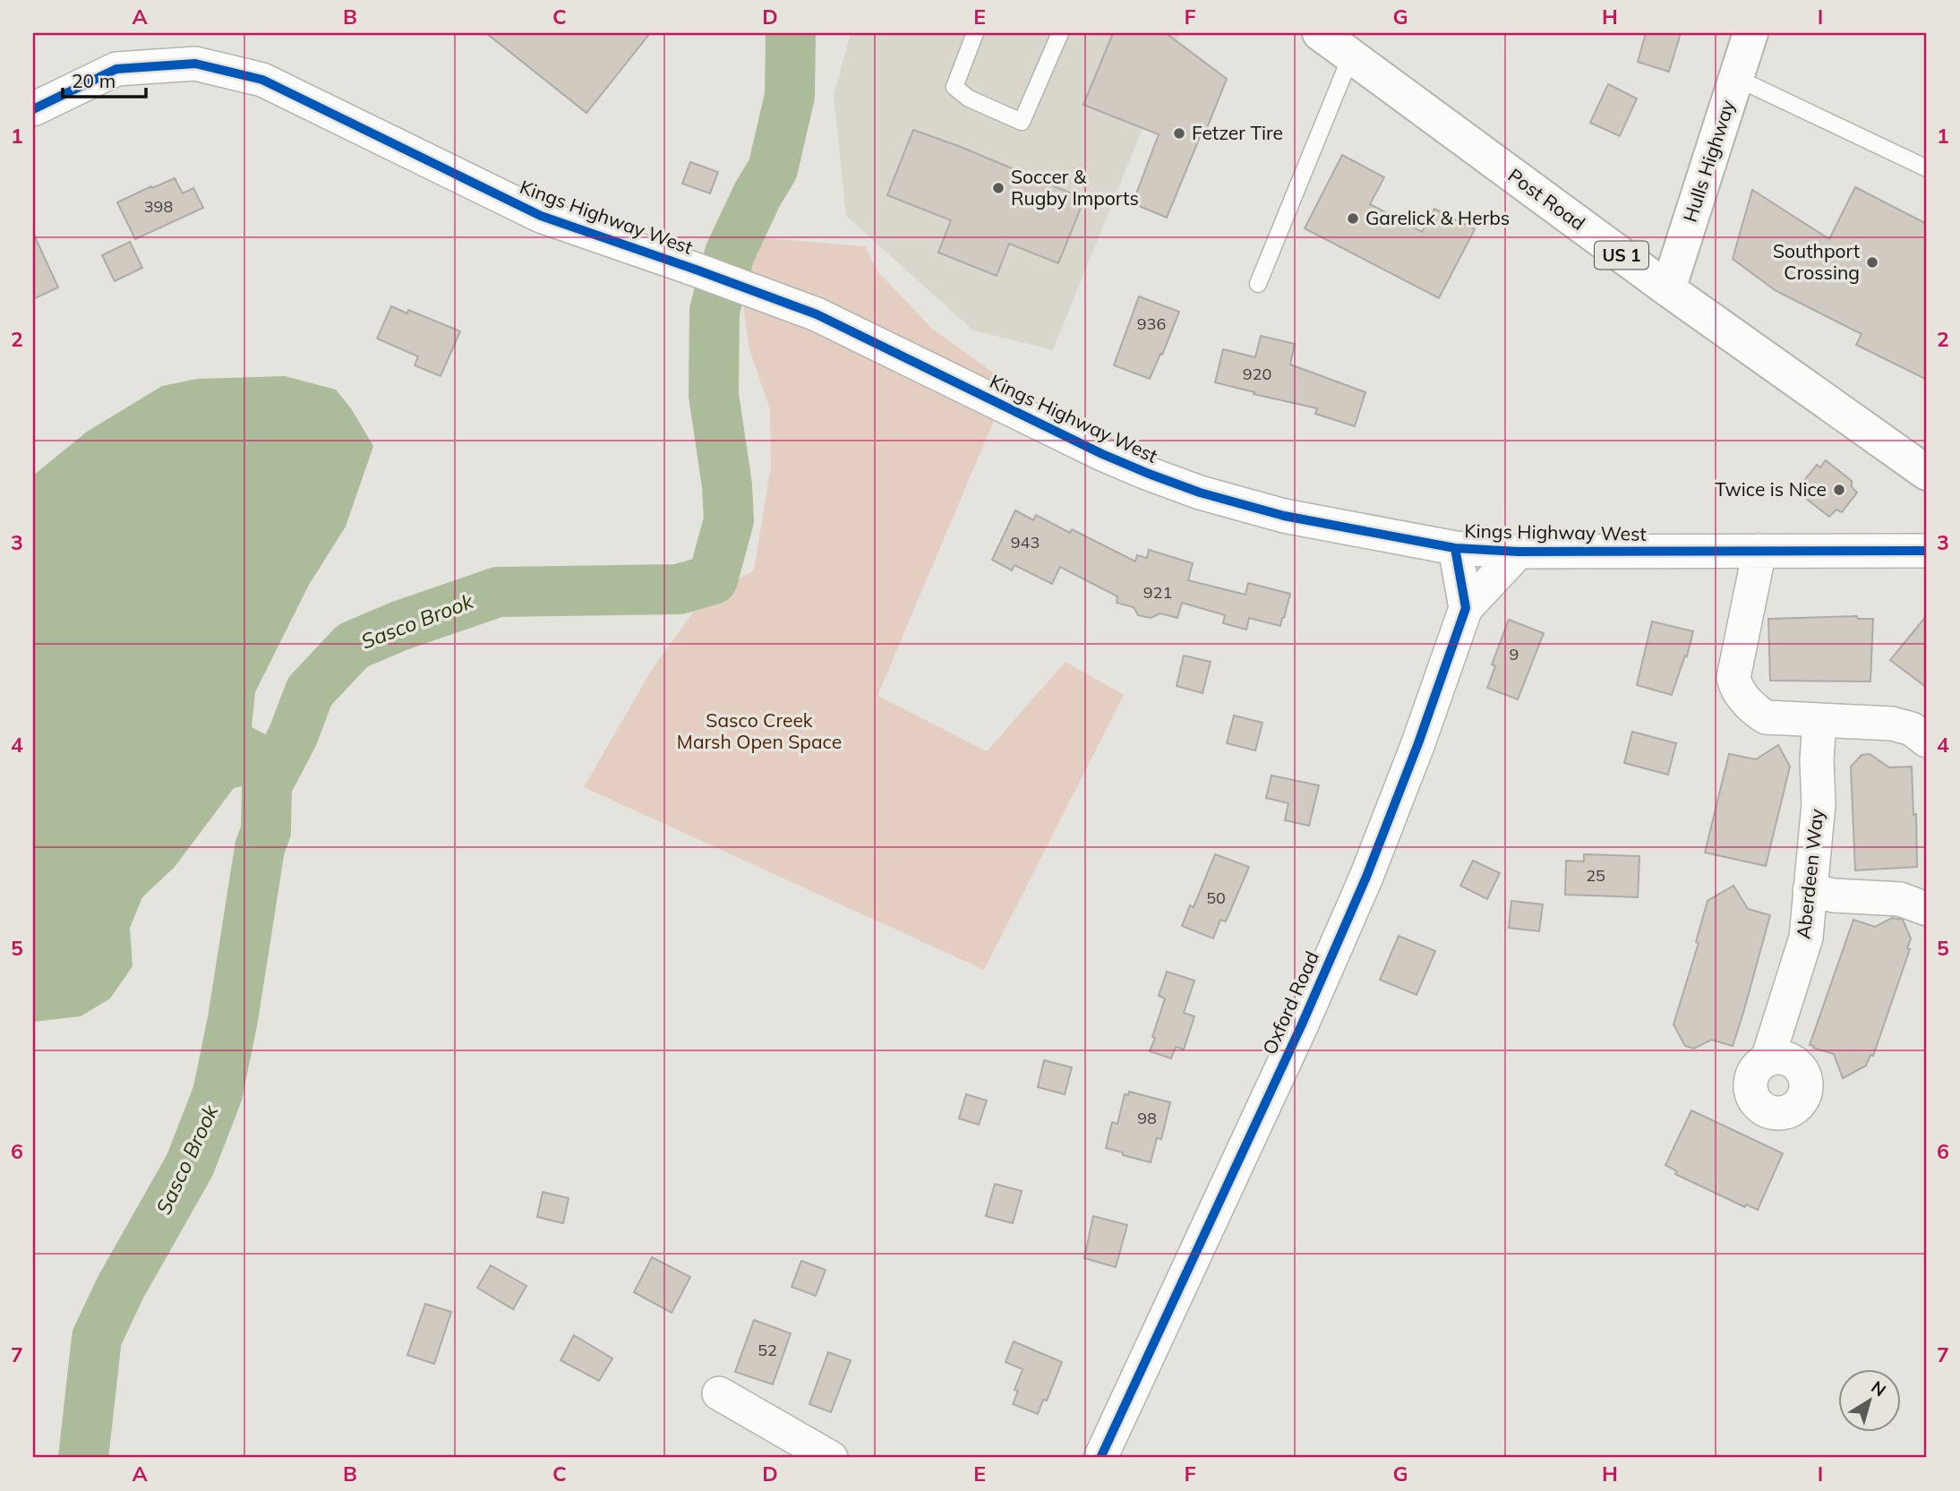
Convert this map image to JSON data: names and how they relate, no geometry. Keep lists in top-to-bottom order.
{
  "streets": {
    "main road": ["Hulls Highway", "Post Road", "US 1"],
    "street": ["Kings Highway West", "Aberdeen Way", "Oxford Road"]
  },
  "crossings": [
    ["Hulls Highway", "Post Road"],
    ["Kings Highway West", "Oxford Road"]
  ],
  "water": ["Sasco Brook"],
  "parks": ["Sasco Creek Marsh Open Space"],
  "places": [
    "Fetzer Tire",
    "Soccer & Rugby Imports",
    "Garelick & Herbs",
    "Southport Crossing",
    "Twice is Nice"
  ],
  "house_numbers": [
    "398",
    "936",
    "920",
    "943",
    "921",
    "9",
    "25",
    "50",
    "98",
    "52"
  ],
  "scale_bar": "20 m",
  "north": "top right",
  "grid": {
    "columns": [
      "A",
      "B",
      "C",
      "D",
      "E",
      "F",
      "G",
      "H",
      "I"
    ],
    "rows": [
      "1",
      "2",
      "3",
      "4",
      "5",
      "6",
      "7"
    ]
  }
}
